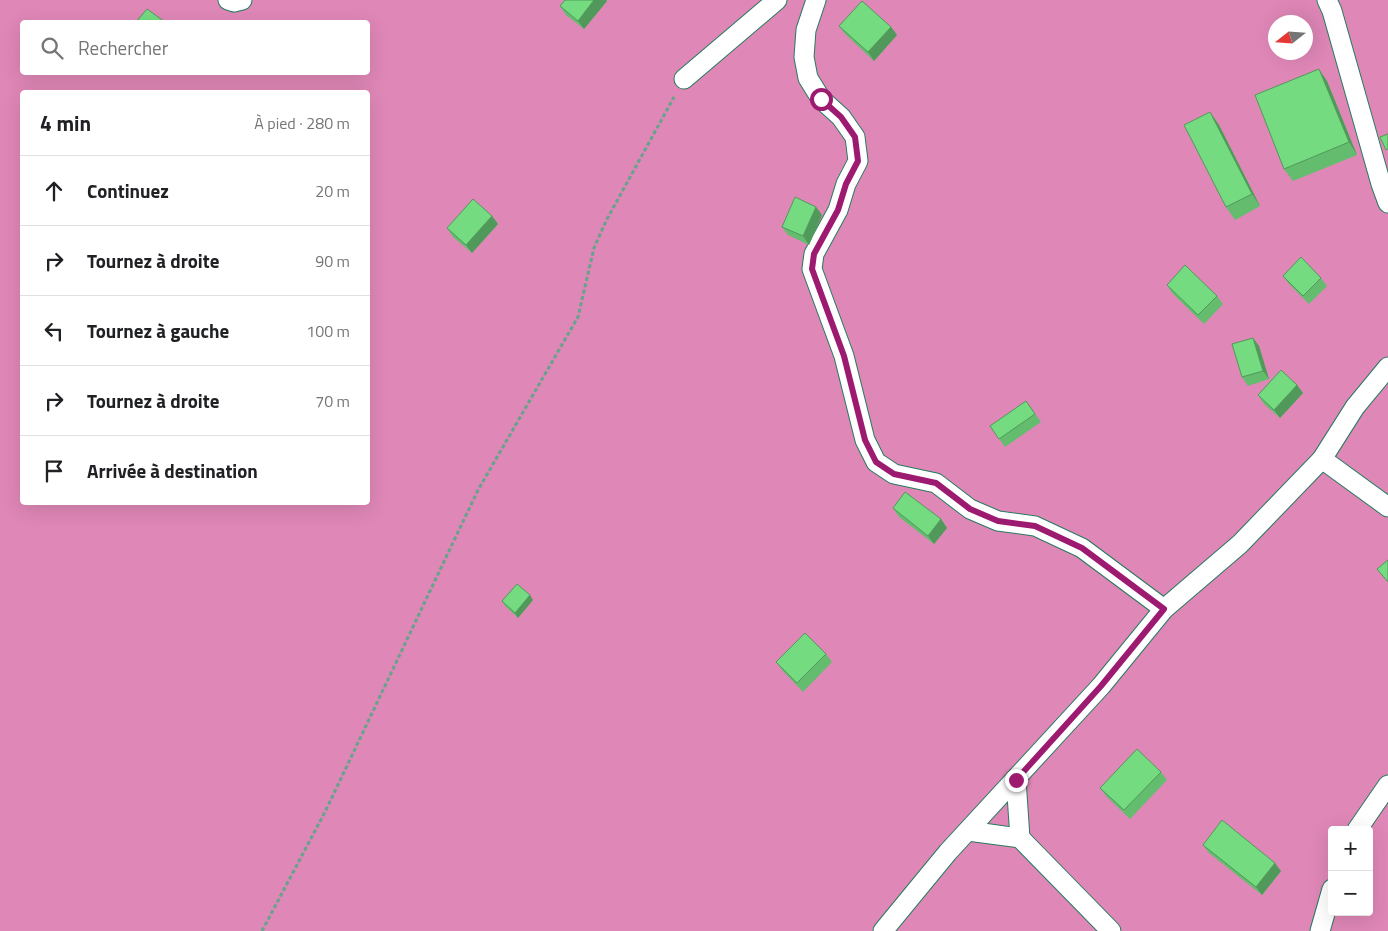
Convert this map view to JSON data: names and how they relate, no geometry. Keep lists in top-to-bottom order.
{
  "north": "left",
  "page": {
    "search": "Rechercher",
    "heading": ["4 min", "À pied · 280 m"],
    "list": [
      ["Continuez", "20 m"],
      ["Tournez à droite", "90 m"],
      ["Tournez à gauche", "100 m"],
      ["Tournez à droite", "70 m"],
      "Arrivée à destination"
    ],
    "map_buttons": ["+", "−"]
  }
}
